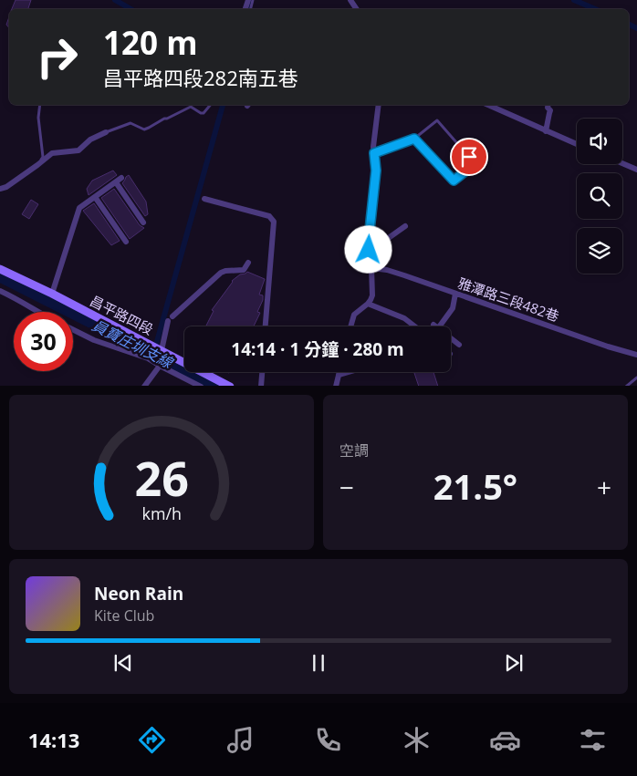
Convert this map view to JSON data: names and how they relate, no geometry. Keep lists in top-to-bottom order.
{
  "streets": {
    "street": ["雅潭路三段482巷", "昌平路四段"]
  },
  "water": ["員寶庄圳支線"],
  "page": {
    "turn": ["120 m", "昌平路四段282南五巷"],
    "limit": "30",
    "trip": "14:14 · 1 分鐘 · 280 m",
    "tile": "空調",
    "heat": ["−", "21.5°", "+"],
    "song": ["Neon Rain", "Kite Club"],
    "tabs": "14:13",
    "gauge": ["26", "km/h"]
  }
}
